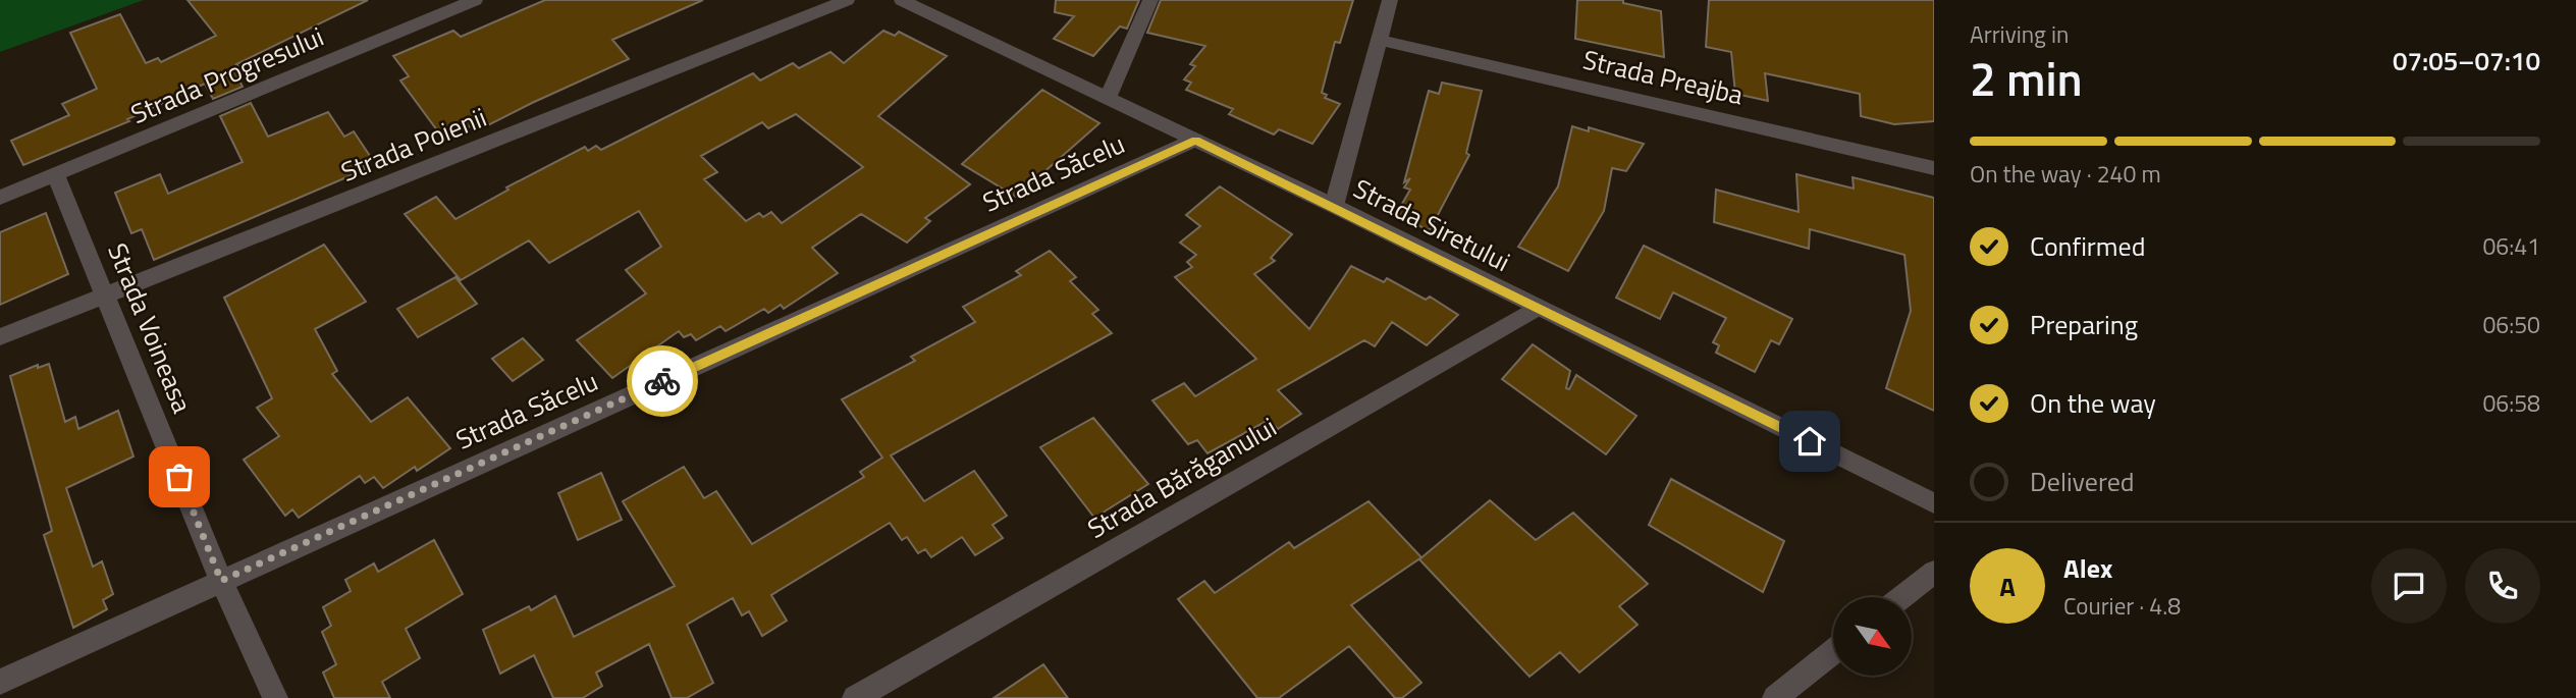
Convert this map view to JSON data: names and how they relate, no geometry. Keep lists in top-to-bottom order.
{
  "streets": {
    "street": [
      "Strada Progresului",
      "Strada Preajba",
      "Strada Poienii",
      "Strada Săcelu",
      "Strada Siretului",
      "Strada Voineasa",
      "Strada Bărăganului"
    ]
  },
  "crossings": [
    ["Strada Progresului", "Strada Voineasa"],
    ["Strada Poienii", "Strada Voineasa"],
    ["Strada Săcelu", "Strada Siretului"],
    ["Strada Săcelu", "Strada Voineasa"],
    ["Strada Siretului", "Strada Bărăganului"]
  ],
  "north": "bottom right",
  "page": {
    "heading": ["2 min", "Arriving in", "07:05–07:10"],
    "panel": ["Alex", "Courier · 4.8"],
    "bar": "On the way · 240 m",
    "list": [
      ["Confirmed", "06:41"],
      ["Preparing", "06:50"],
      ["On the way", "06:58"],
      "Delivered"
    ],
    "round": "A"
  }
}
